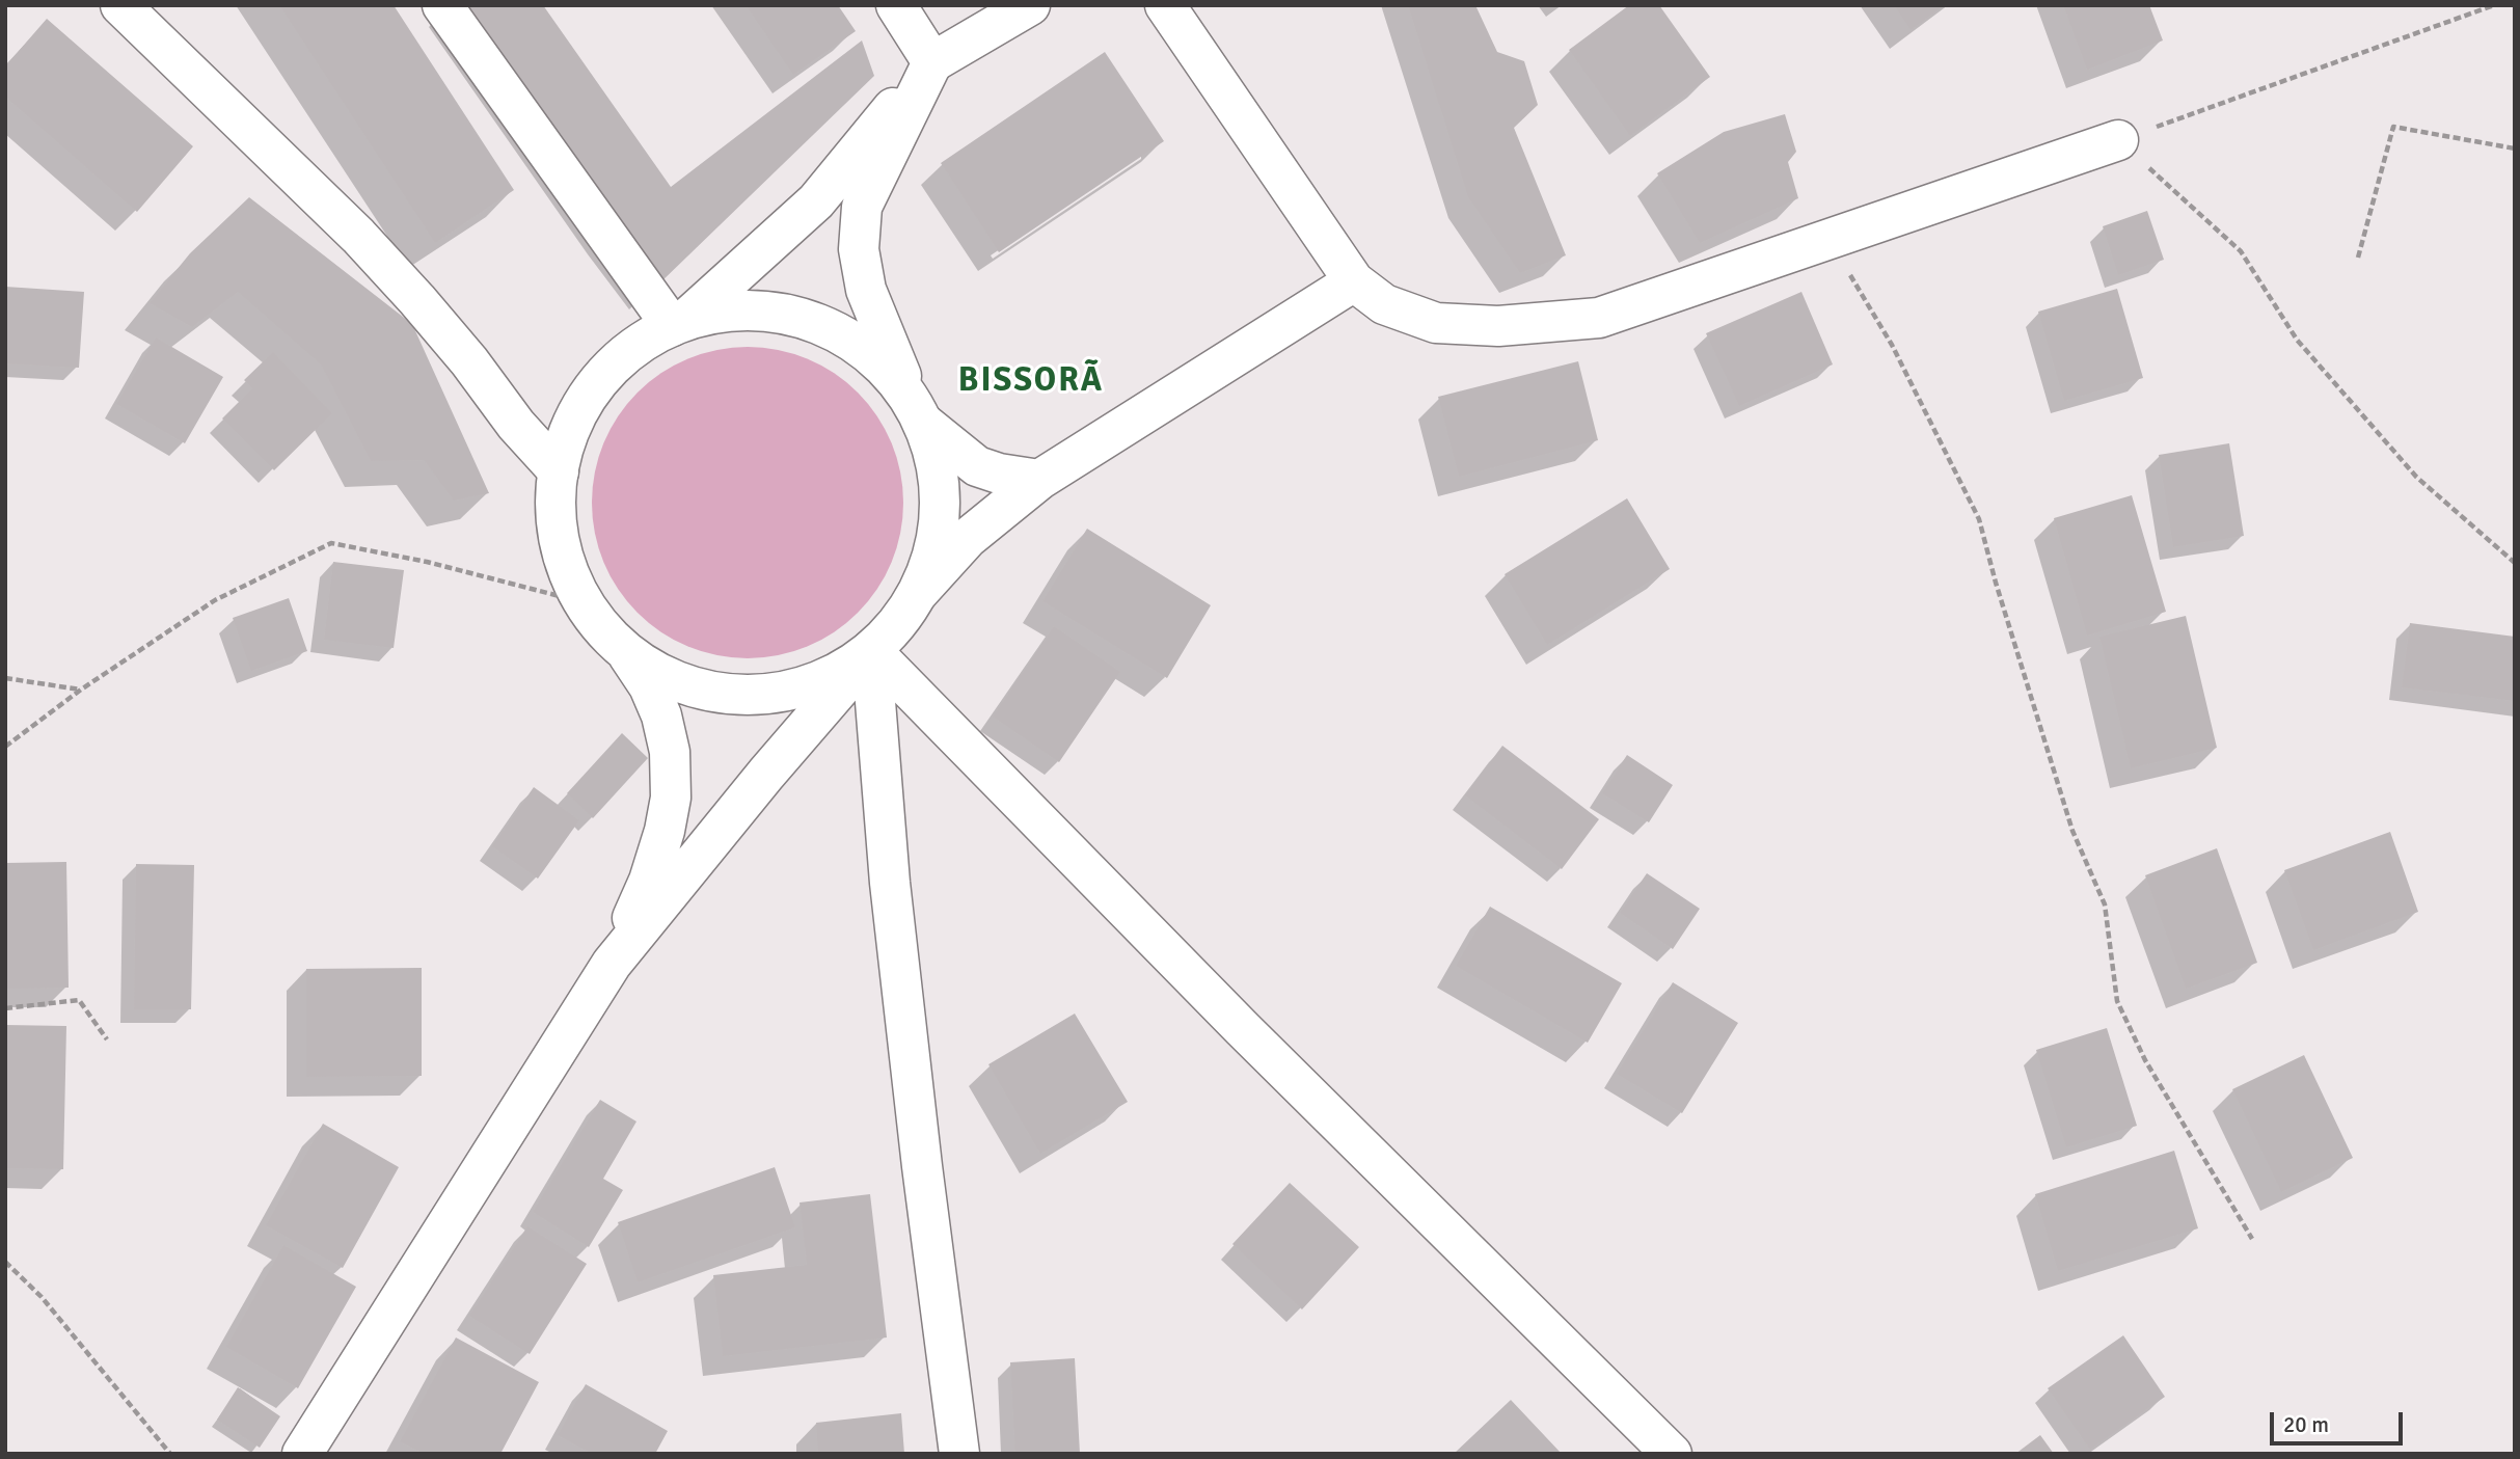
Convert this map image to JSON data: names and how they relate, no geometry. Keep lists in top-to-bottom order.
{
  "districts": ["BISSORÃ"],
  "scale_bar": "20 m"
}
